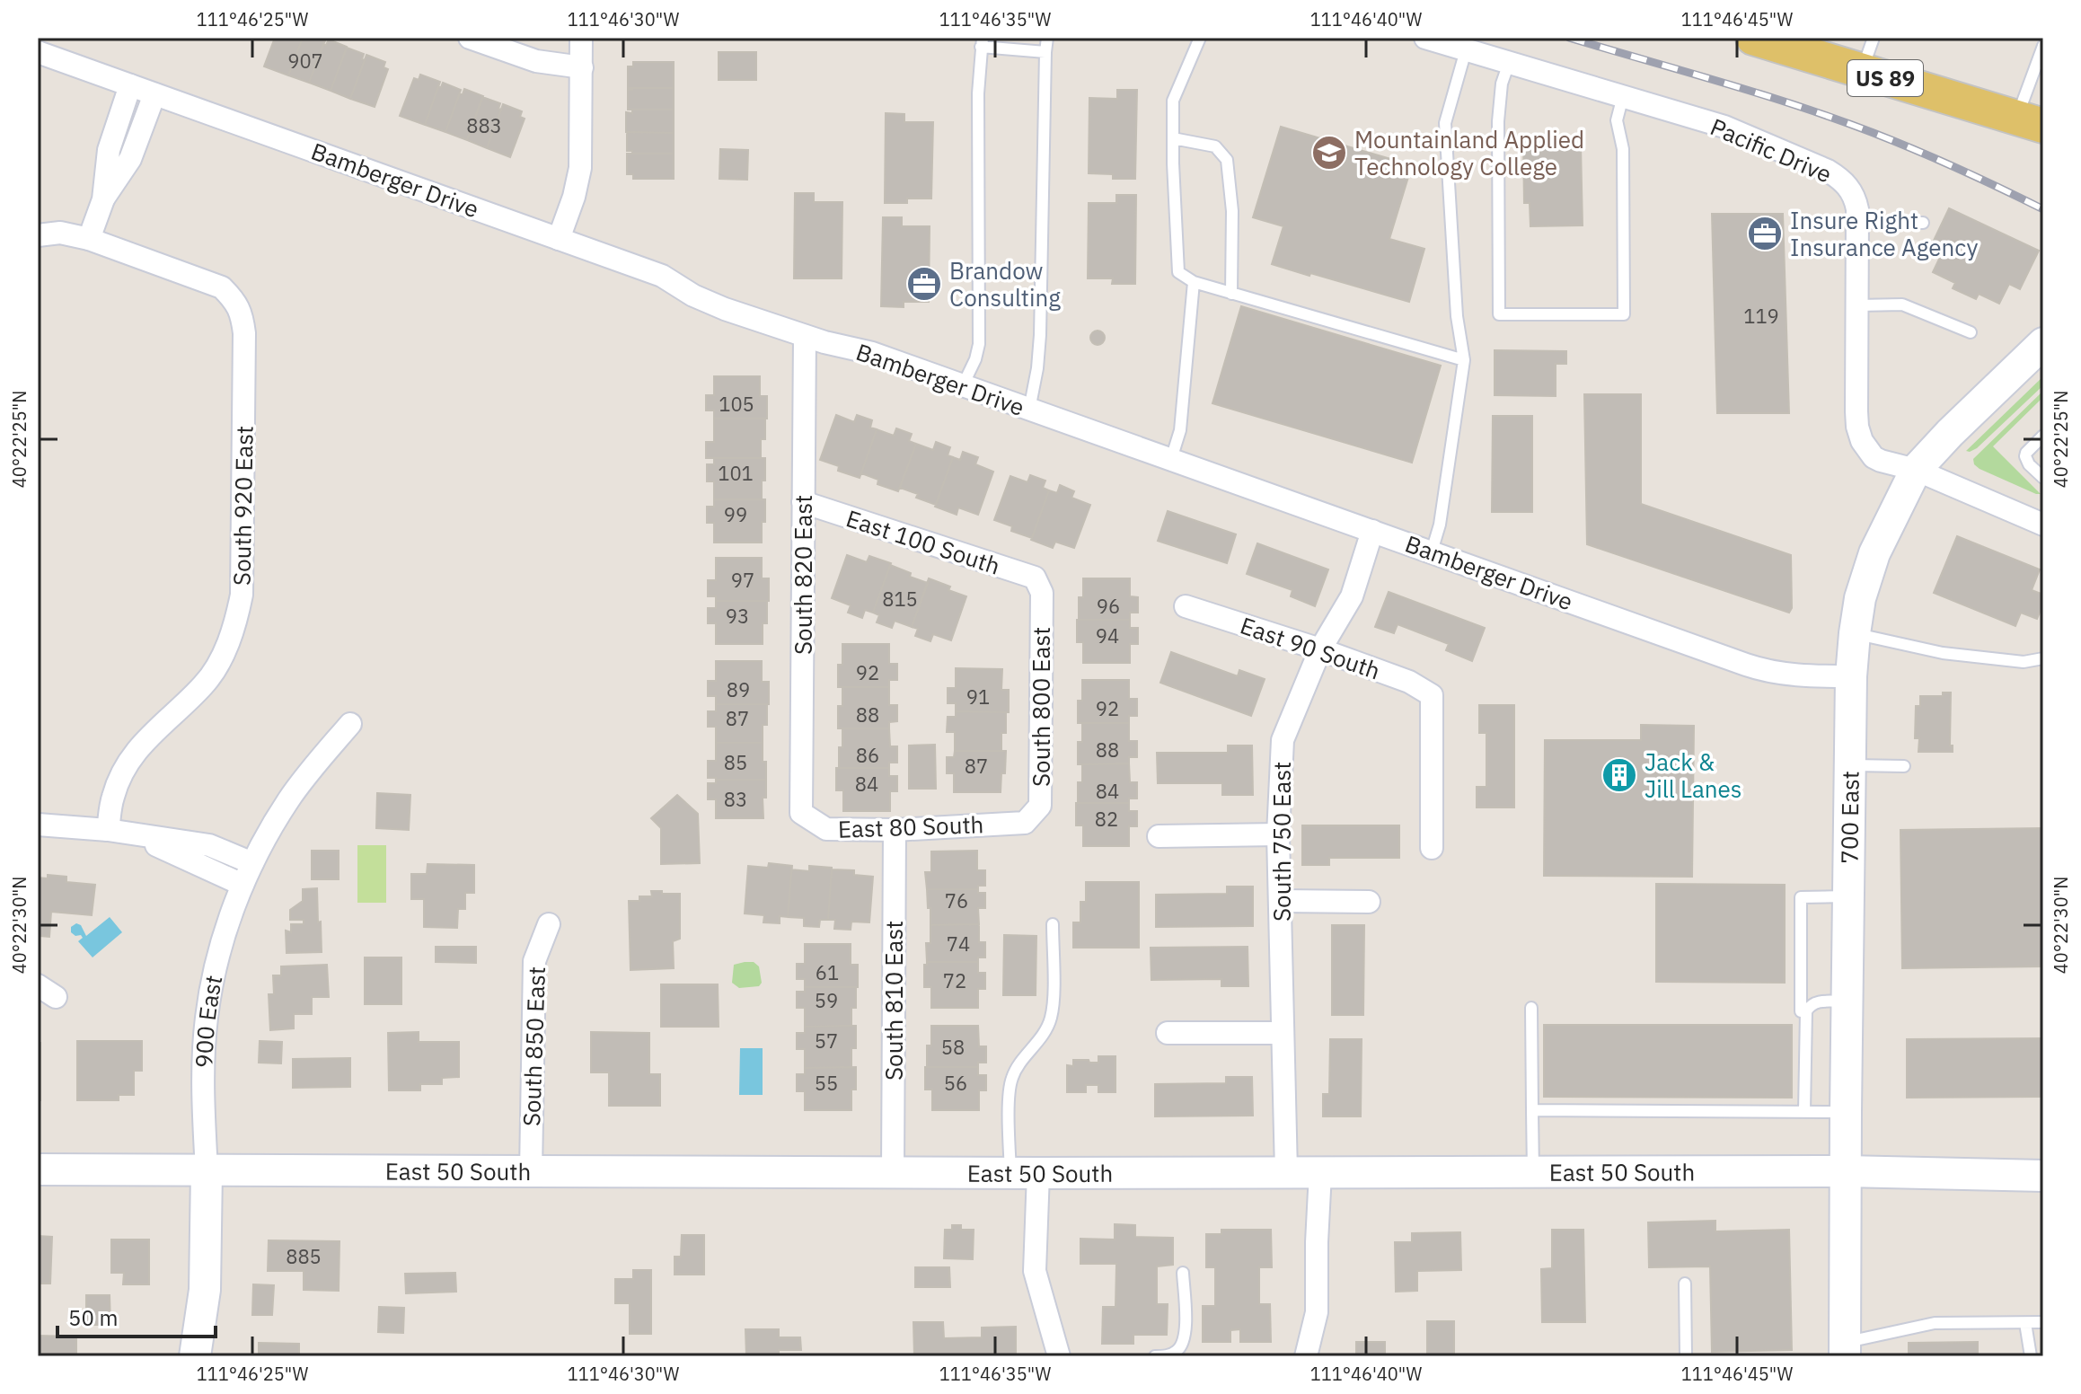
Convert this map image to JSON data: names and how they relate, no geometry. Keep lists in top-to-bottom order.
{
  "streets": {
    "main road": [
      "US 89",
      "700 East",
      "900 East",
      "East 50 South"
    ],
    "street": [
      "Pacific Drive",
      "Bamberger Drive",
      "South 920 East",
      "East 100 South",
      "South 820 East",
      "East 90 South",
      "South 800 East",
      "East 80 South",
      "South 750 East",
      "South 810 East",
      "South 850 East"
    ]
  },
  "crossings": [
    ["Pacific Drive", "700 East"],
    ["Bamberger Drive", "South 820 East"],
    ["Bamberger Drive", "700 East"],
    ["Bamberger Drive", "South 750 East"],
    ["East 100 South", "South 820 East"],
    ["East 100 South", "South 800 East"],
    ["South 820 East", "East 80 South"],
    ["East 90 South", "South 750 East"],
    ["South 800 East", "East 80 South"],
    ["700 East", "East 50 South"],
    ["East 80 South", "South 810 East"],
    ["South 750 East", "East 50 South"],
    ["South 810 East", "East 50 South"],
    ["900 East", "East 50 South"],
    ["South 850 East", "East 50 South"]
  ],
  "places": {
    "school or university": ["Mountainland Applied Technology College"],
    "office": ["Insure Right Insurance Agency", "Brandow Consulting"],
    "building": ["Jack & Jill Lanes"]
  },
  "house_numbers": [
    "907",
    "883",
    "119",
    "105",
    "101",
    "99",
    "97",
    "815",
    "96",
    "93",
    "94",
    "92",
    "89",
    "91",
    "92",
    "88",
    "87",
    "88",
    "86",
    "85",
    "87",
    "84",
    "84",
    "83",
    "82",
    "76",
    "74",
    "61",
    "72",
    "59",
    "57",
    "58",
    "55",
    "56",
    "885"
  ],
  "scale_bar": "50 m",
  "coordinates": [
    "111°46'25\"W",
    "111°46'30\"W",
    "111°46'35\"W",
    "111°46'40\"W",
    "111°46'45\"W",
    "40°22'25\"N",
    "40°22'30\"N"
  ]
}
